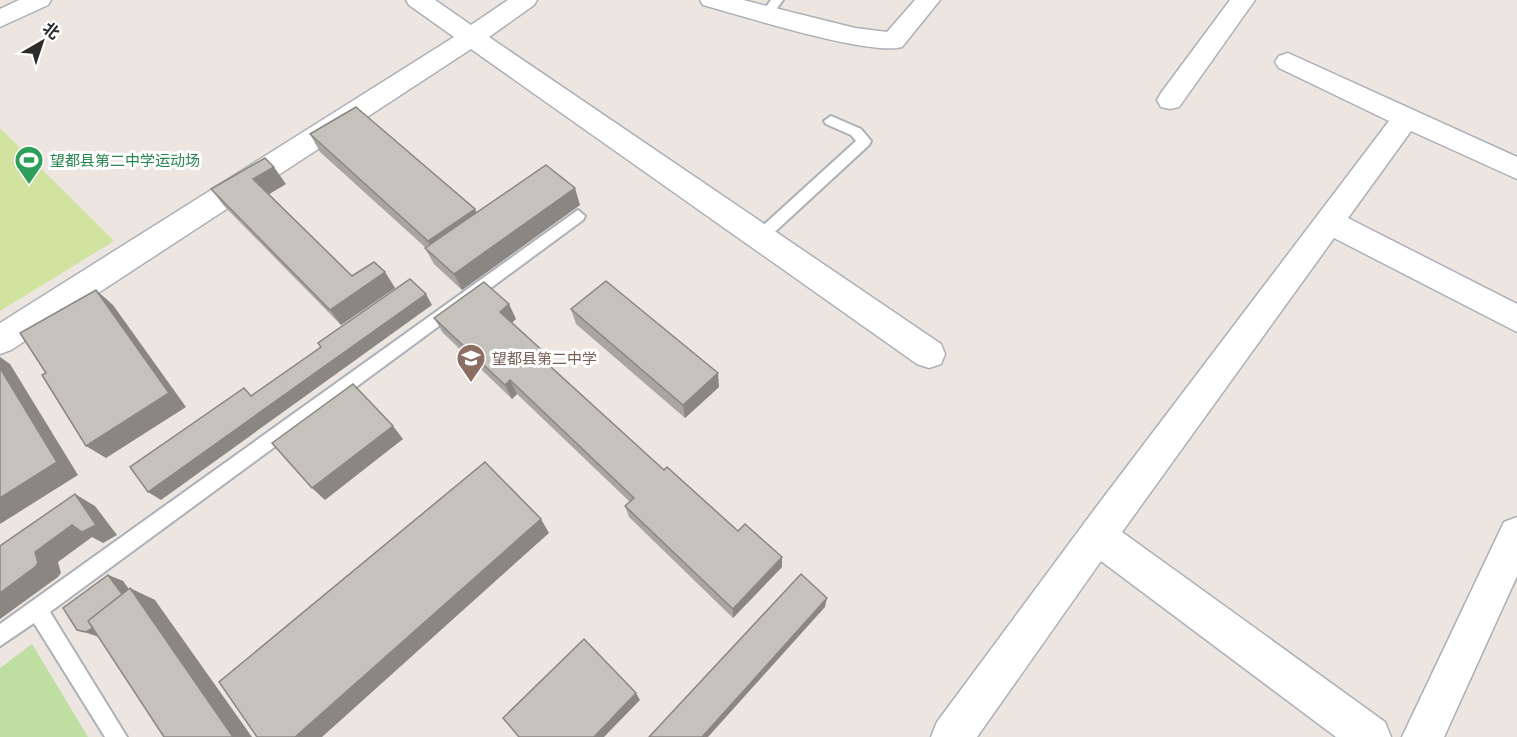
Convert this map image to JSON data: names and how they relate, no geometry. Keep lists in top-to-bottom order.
{
  "places": {
    "sports": ["望都县第二中学运动场"],
    "school or university": ["望都县第二中学"]
  },
  "north": "top right"
}
